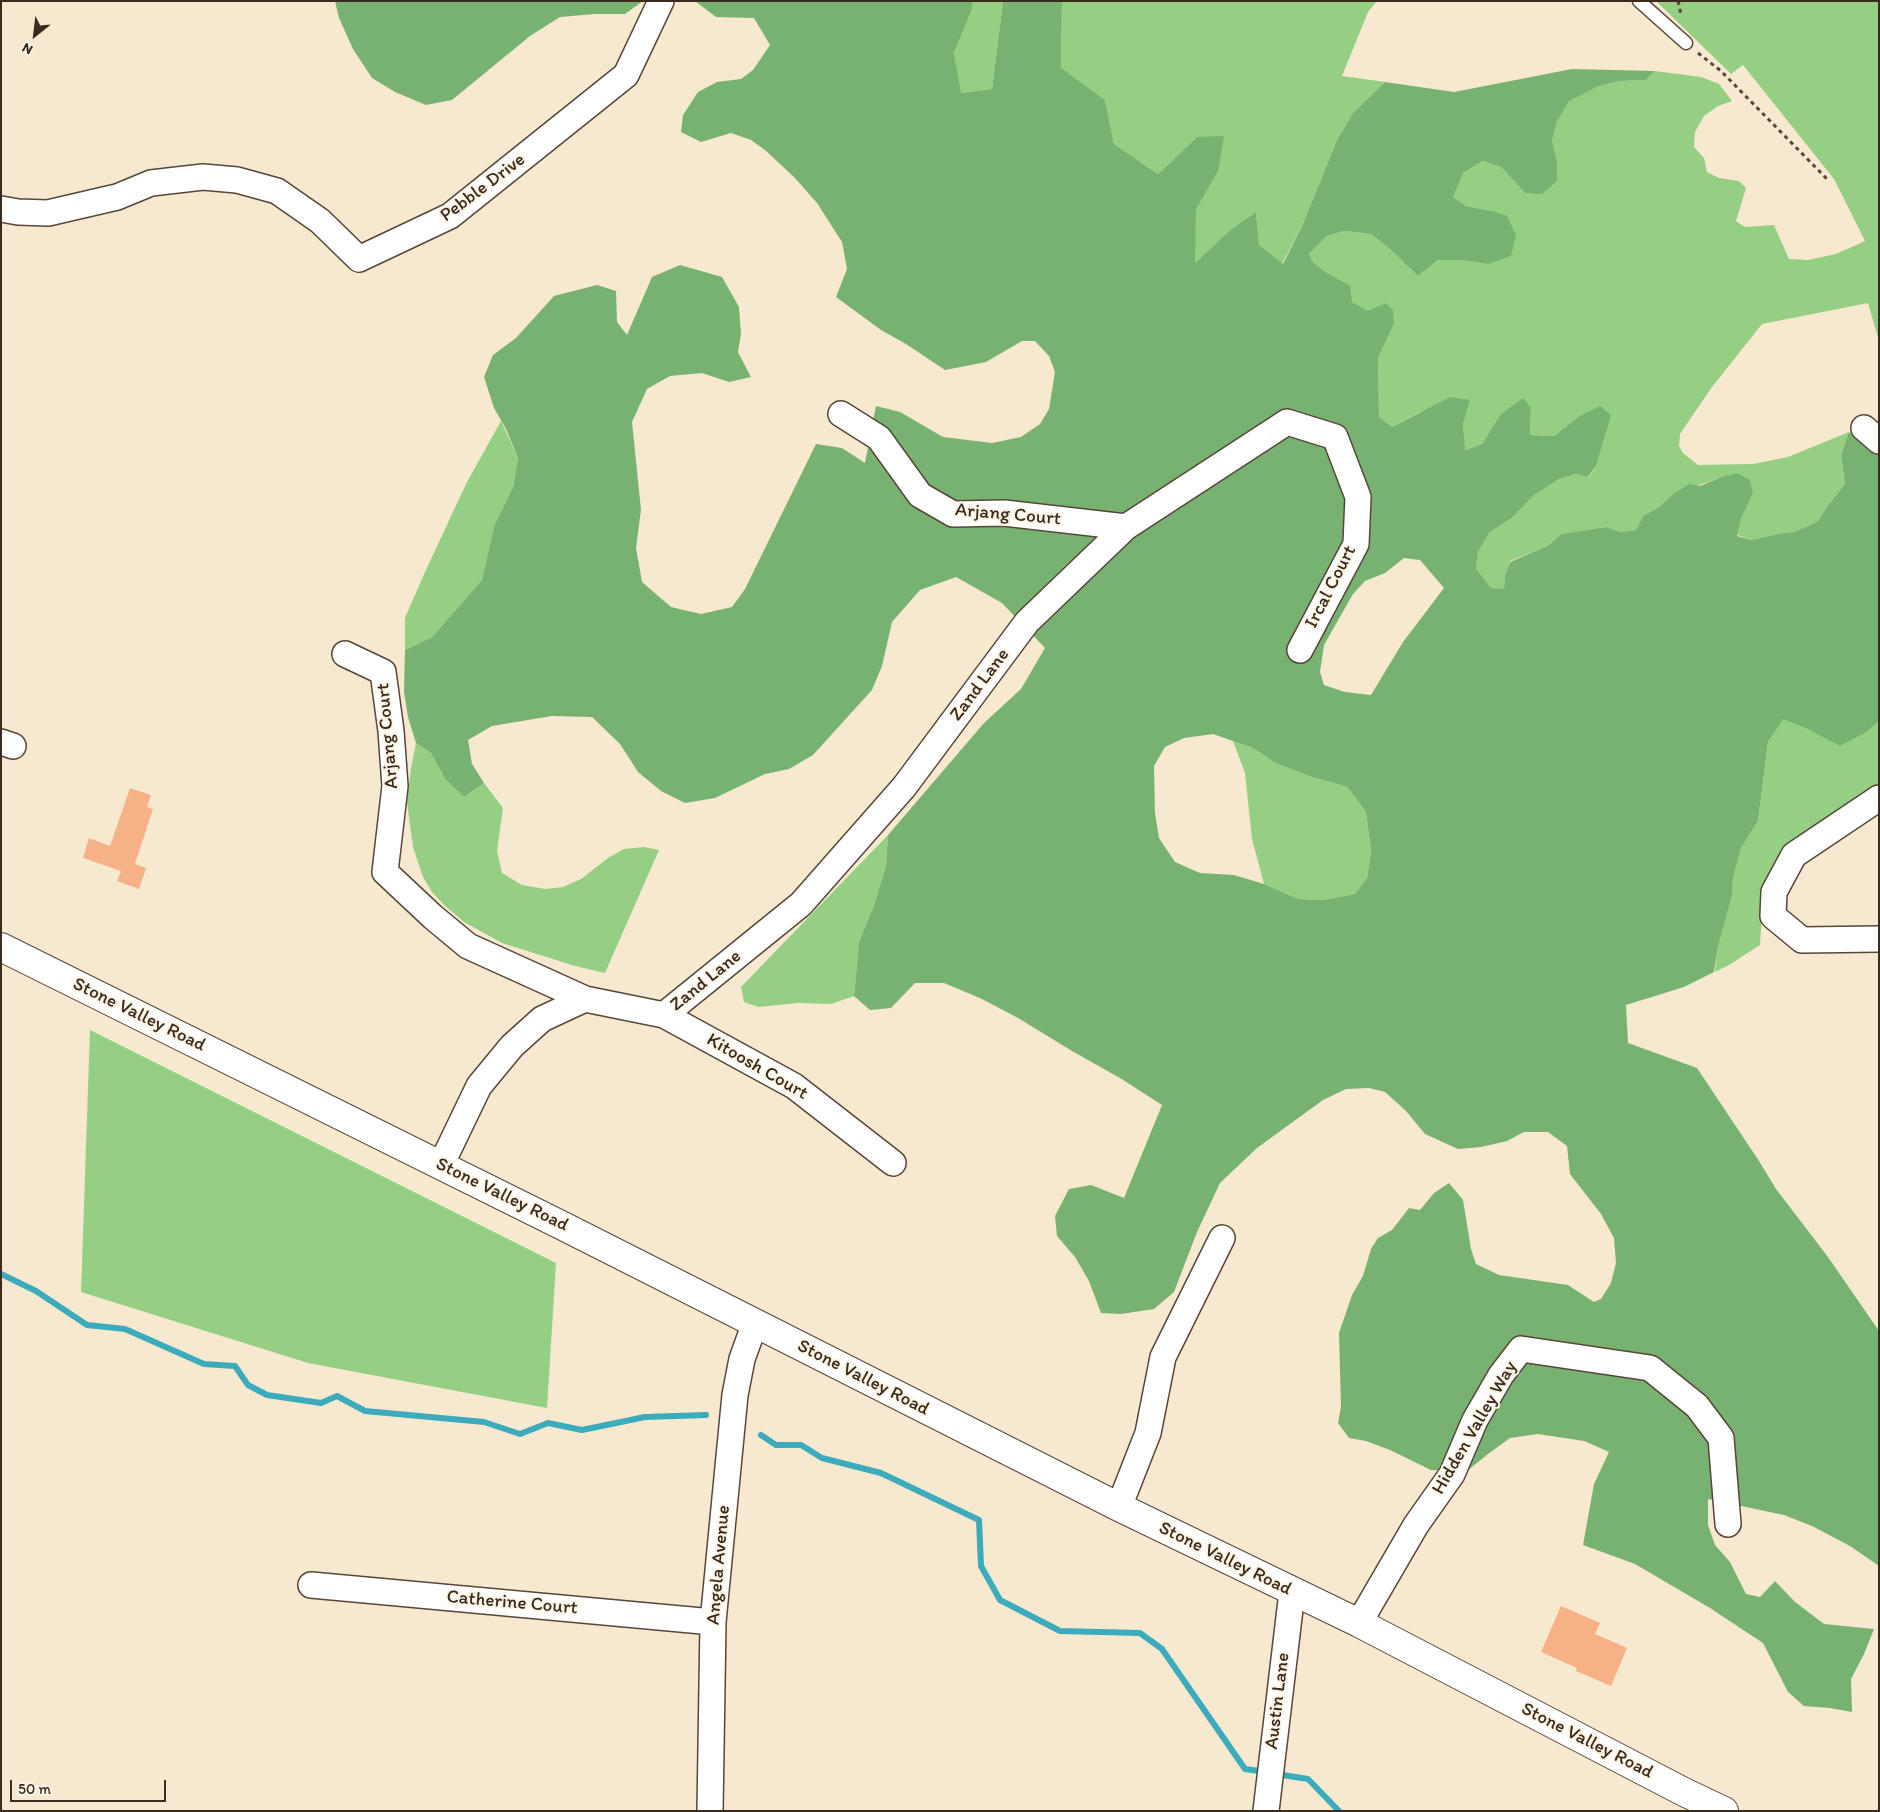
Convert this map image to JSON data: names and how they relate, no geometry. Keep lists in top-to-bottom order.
{
  "streets": {
    "street": [
      "Pebble Drive",
      "Arjang Court",
      "Ircal Court",
      "Zand Lane",
      "Stone Valley Road",
      "Kitoosh Court",
      "Hidden Valley Way",
      "Angela Avenue",
      "Catherine Court",
      "Austin Lane"
    ]
  },
  "crossings": [
    ["Arjang Court", "Zand Lane"],
    ["Arjang Court", "Kitoosh Court"],
    ["Ircal Court", "Zand Lane"],
    ["Zand Lane", "Kitoosh Court"],
    ["Stone Valley Road", "Hidden Valley Way"],
    ["Stone Valley Road", "Angela Avenue"],
    ["Stone Valley Road", "Austin Lane"],
    ["Angela Avenue", "Catherine Court"]
  ],
  "scale_bar": "50 m",
  "north": "bottom left"
}
